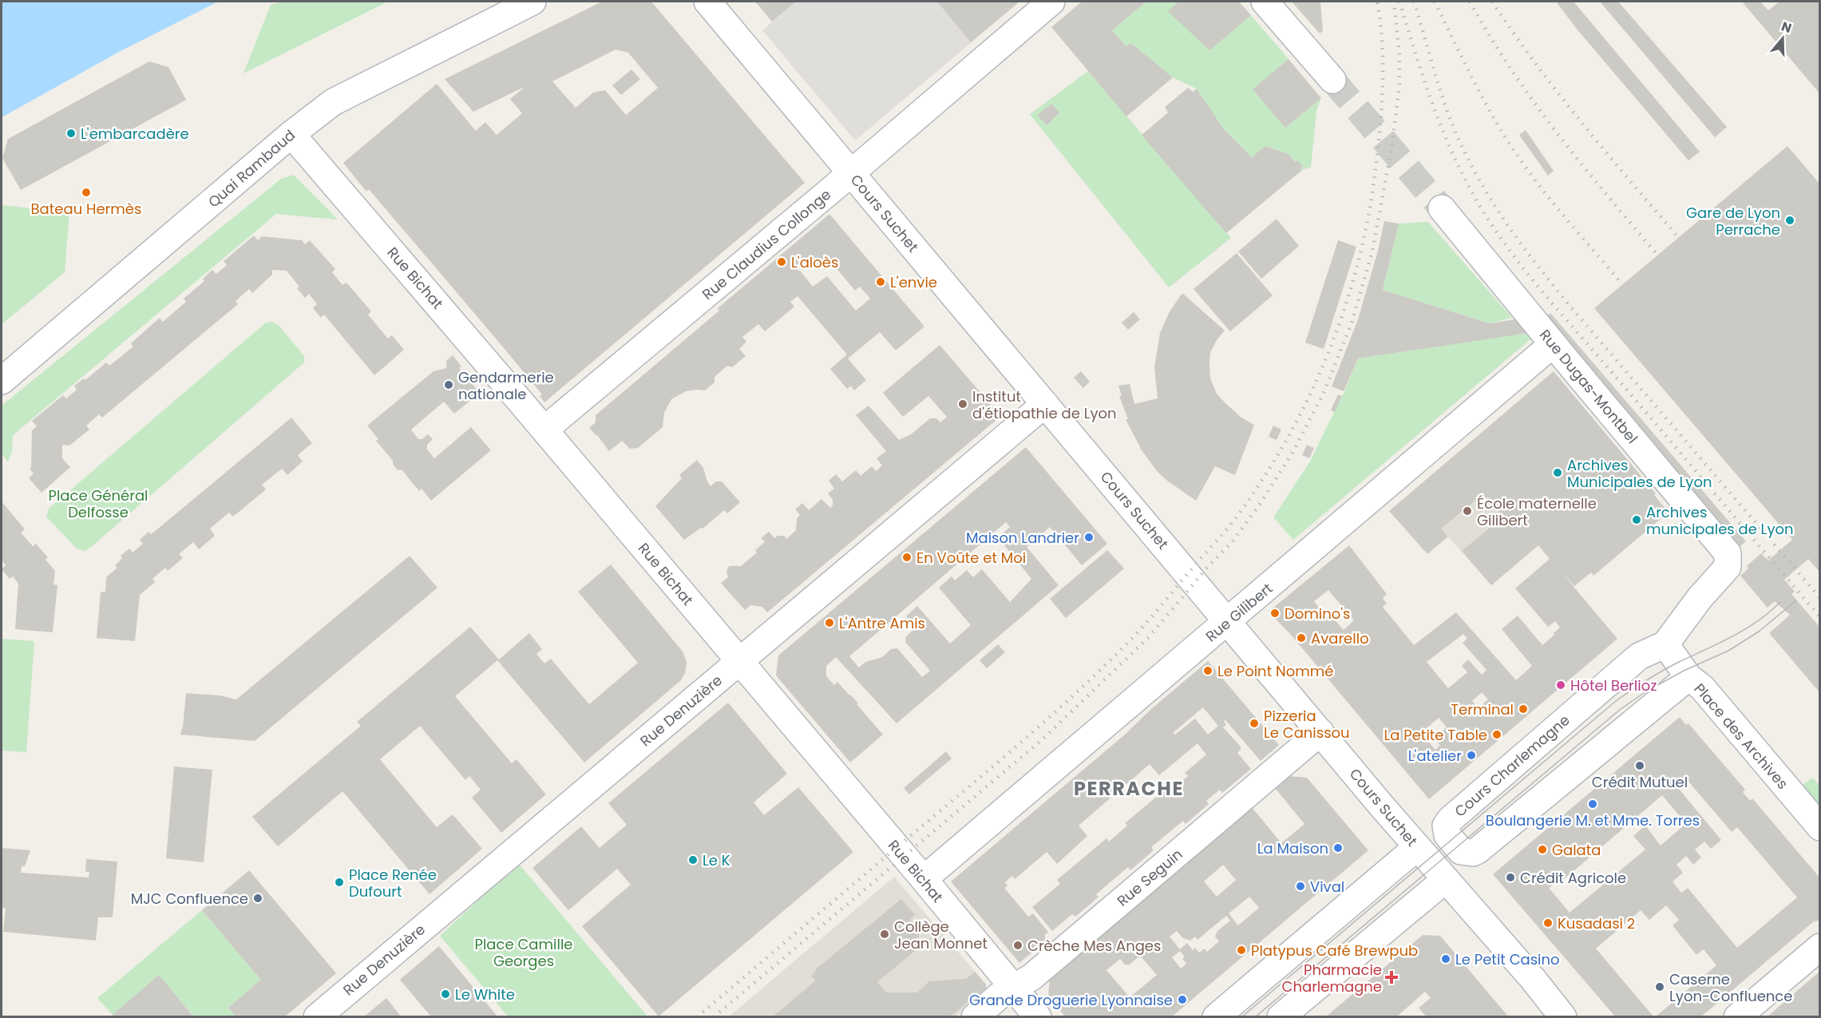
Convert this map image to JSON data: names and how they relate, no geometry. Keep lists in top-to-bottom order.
{
  "streets": {
    "street": [
      "Quai Rambaud",
      "Cours Suchet",
      "Rue Claudius Collonge",
      "Rue Bichat",
      "Rue Dugas-Montbel",
      "Rue Gilibert",
      "Rue Denuzière",
      "Place des Archives",
      "Cours Charlemagne",
      "Rue Seguin"
    ]
  },
  "crossings": [
    ["Quai Rambaud", "Rue Bichat"],
    ["Cours Suchet", "Rue Claudius Collonge"],
    ["Cours Suchet", "Rue Gilibert"],
    ["Cours Suchet", "Rue Denuzière"],
    ["Cours Suchet", "Rue Seguin"],
    ["Rue Claudius Collonge", "Rue Bichat"],
    ["Rue Bichat", "Rue Gilibert"],
    ["Rue Bichat", "Rue Denuzière"],
    ["Rue Bichat", "Rue Seguin"],
    ["Rue Dugas-Montbel", "Rue Gilibert"],
    ["Rue Dugas-Montbel", "Cours Charlemagne"],
    ["Place des Archives", "Cours Charlemagne"]
  ],
  "districts": ["PERRACHE"],
  "parks": ["Place Général Delfosse", "Place Camille Georges"],
  "places": {
    "other": [
      "L'embarcadère",
      "Bateau Hermès",
      "Gare de Lyon Perrache",
      "L'aloès",
      "L'envie",
      "Gendarmerie nationale",
      "Institut d'étiopathie de Lyon",
      "Archives Municipales de Lyon",
      "École maternelle Gilibert",
      "Archives municipales de Lyon",
      "Maison Landrier",
      "En Voûte et Moi",
      "Domino's",
      "L'Antre Amis",
      "Avarello",
      "Le Point Nommé",
      "Hôtel Berlioz",
      "Terminal",
      "Pizzeria Le Canissou",
      "La Petite Table",
      "L'atelier",
      "Crédit Mutuel",
      "Boulangerie M. et Mme. Torres",
      "La Maison",
      "Galata",
      "Le K",
      "Crédit Agricole",
      "Place Renée Dufourt",
      "Vival",
      "MJC Confluence",
      "Kusadasi 2",
      "Collège Jean Monnet",
      "Crèche Mes Anges",
      "Platypus Café Brewpub",
      "Le Petit Casino",
      "Caserne Lyon-Confluence",
      "Le White",
      "Grande Droguerie Lyonnaise"
    ],
    "health": ["Pharmacie Charlemagne"]
  },
  "north": "top"
}
